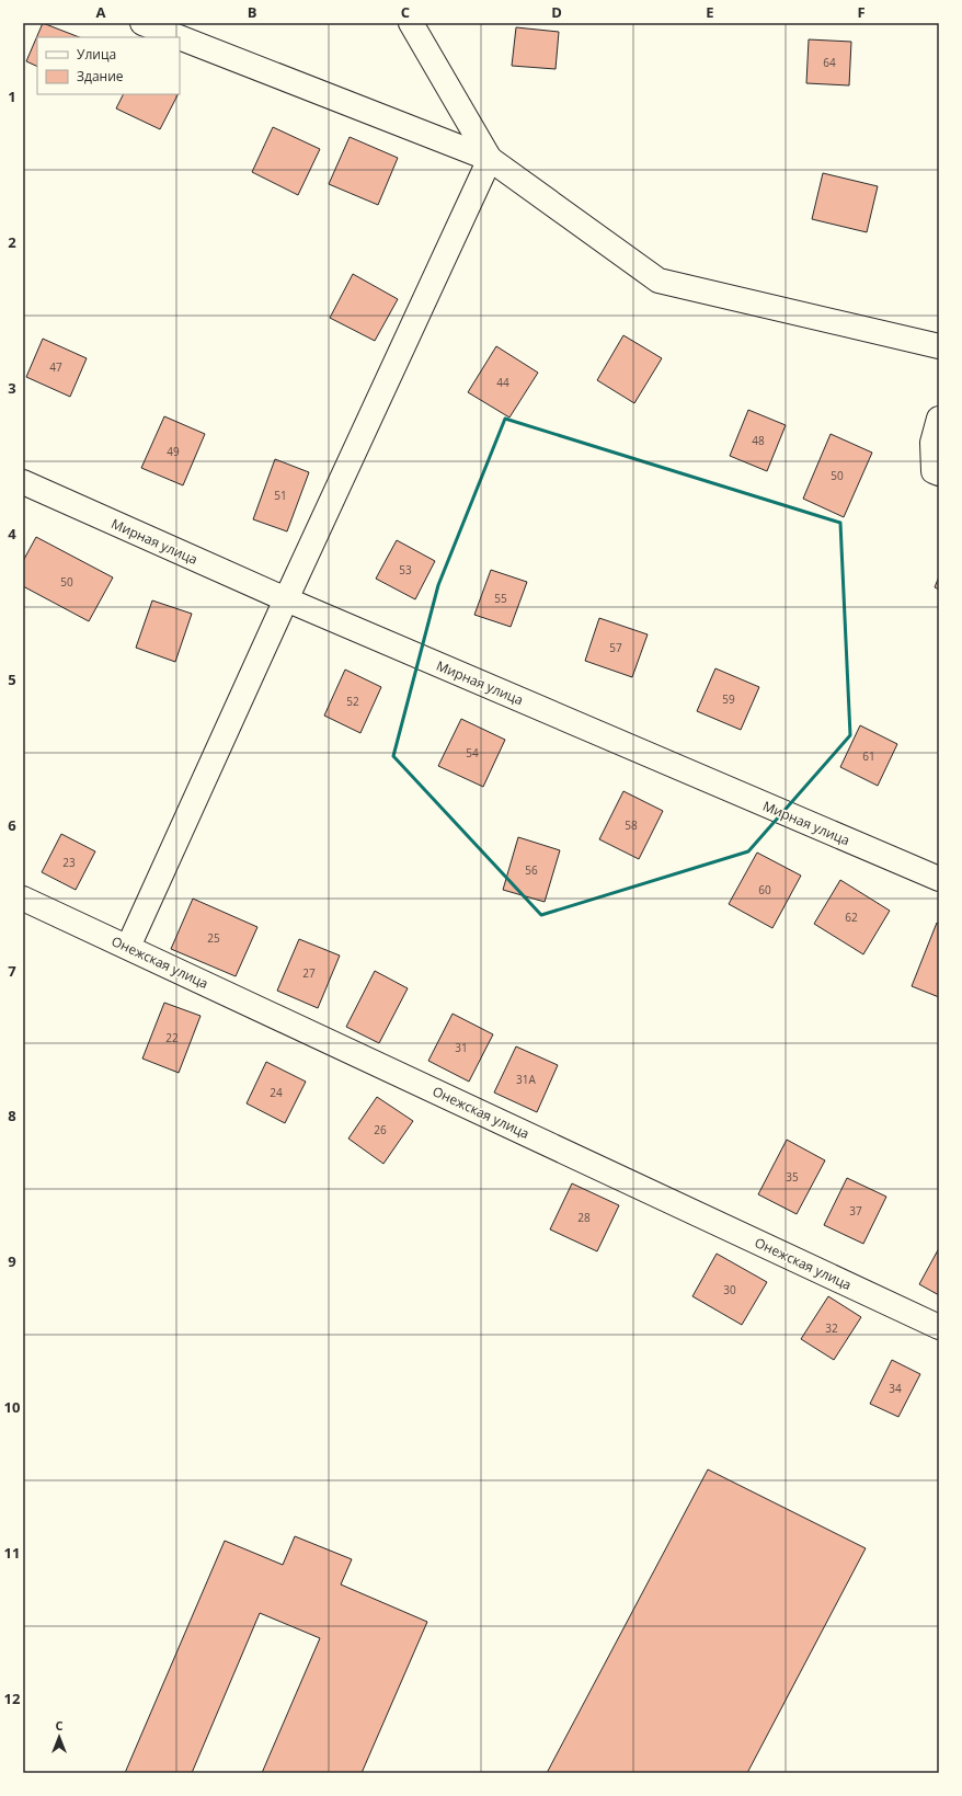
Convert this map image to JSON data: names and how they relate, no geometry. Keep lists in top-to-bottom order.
{
  "streets": {
    "street": ["Мирная улица", "Онежская улица"]
  },
  "house_numbers": [
    "64",
    "47",
    "44",
    "48",
    "49",
    "50",
    "51",
    "53",
    "50",
    "55",
    "57",
    "59",
    "52",
    "54",
    "61",
    "58",
    "23",
    "56",
    "60",
    "62",
    "25",
    "27",
    "22",
    "31",
    "31А",
    "24",
    "26",
    "35",
    "37",
    "28",
    "30",
    "32",
    "34"
  ],
  "legend": ["Улица", "Здание"],
  "north": "top",
  "grid": {
    "columns": [
      "A",
      "B",
      "C",
      "D",
      "E",
      "F"
    ],
    "rows": [
      "1",
      "2",
      "3",
      "4",
      "5",
      "6",
      "7",
      "8",
      "9",
      "10",
      "11",
      "12"
    ]
  }
}
